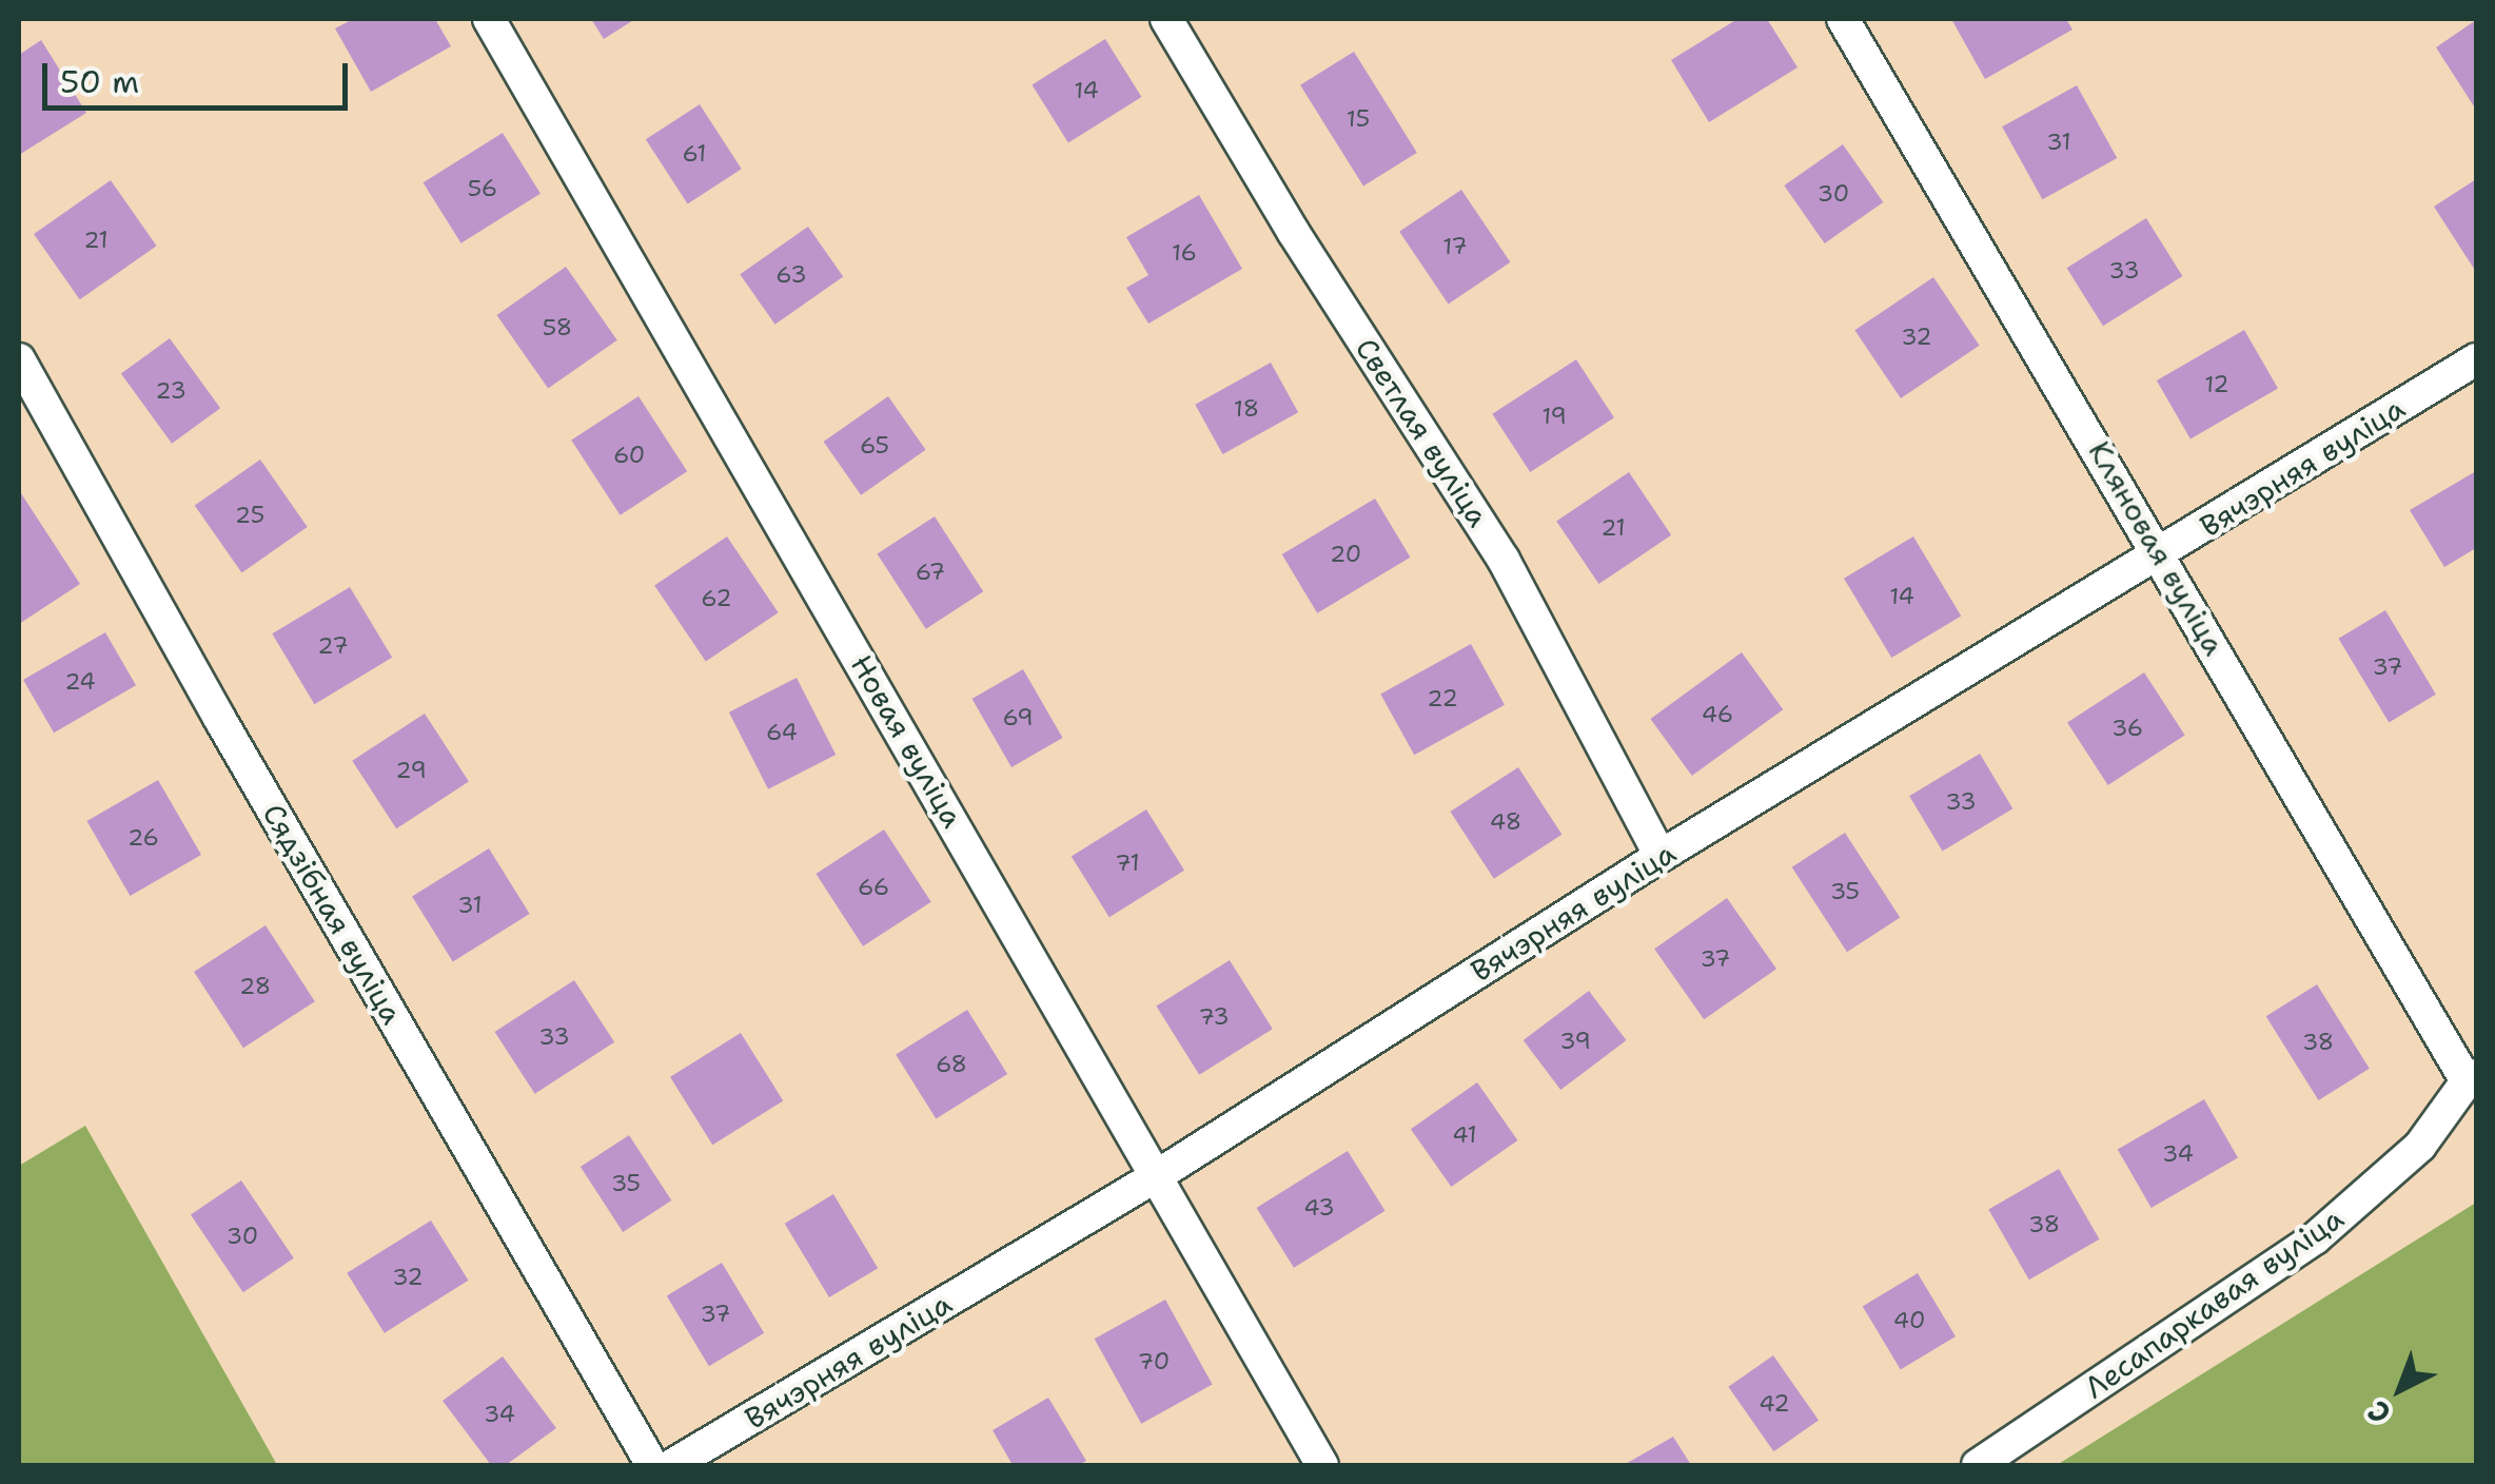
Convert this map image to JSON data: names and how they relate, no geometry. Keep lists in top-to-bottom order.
{
  "streets": {
    "street": [
      "Светлая вуліца",
      "Вячэрняя вуліца",
      "Кляновая вуліца",
      "Новая вуліца",
      "Сядзібная вуліца",
      "Лесапаркавая вуліца"
    ]
  },
  "crossings": [
    ["Светлая вуліца", "Вячэрняя вуліца"],
    ["Вячэрняя вуліца", "Кляновая вуліца"],
    ["Вячэрняя вуліца", "Новая вуліца"],
    ["Кляновая вуліца", "Лесапаркавая вуліца"]
  ],
  "house_numbers": [
    "14",
    "15",
    "31",
    "61",
    "56",
    "30",
    "21",
    "17",
    "16",
    "33",
    "63",
    "58",
    "32",
    "12",
    "23",
    "18",
    "19",
    "65",
    "60",
    "25",
    "21",
    "20",
    "67",
    "14",
    "62",
    "27",
    "37",
    "24",
    "22",
    "46",
    "69",
    "36",
    "64",
    "29",
    "33",
    "48",
    "26",
    "71",
    "66",
    "35",
    "31",
    "37",
    "28",
    "73",
    "33",
    "39",
    "38",
    "68",
    "41",
    "34",
    "35",
    "43",
    "38",
    "30",
    "32",
    "37",
    "40",
    "70",
    "42",
    "34"
  ],
  "scale_bar": "50 m",
  "north": "bottom left"
}
